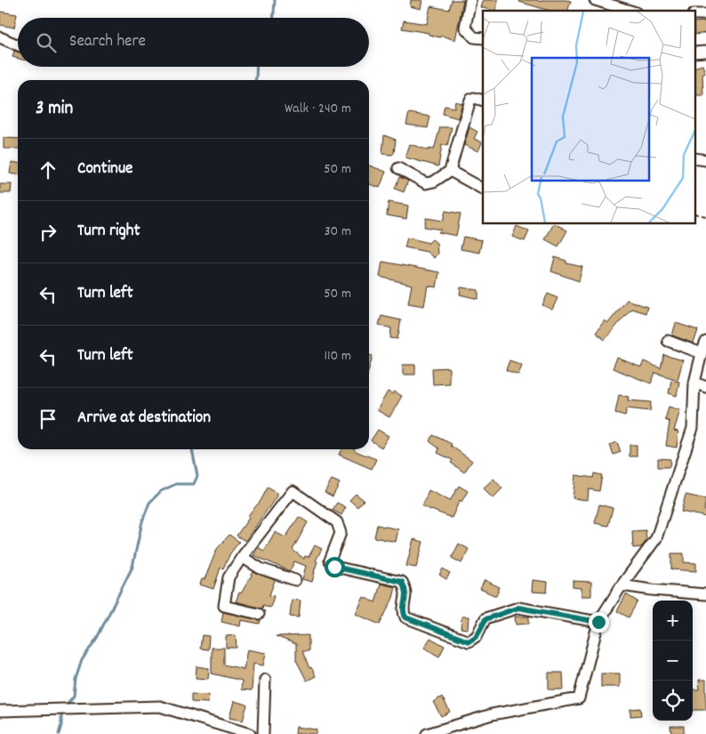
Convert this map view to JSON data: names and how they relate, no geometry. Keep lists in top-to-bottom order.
{
  "page": {
    "search": "Search here",
    "heading": ["3 min", "Walk · 240 m"],
    "list": [
      ["Continue", "50 m"],
      ["Turn right", "30 m"],
      ["Turn left", "50 m"],
      ["Turn left", "110 m"],
      "Arrive at destination"
    ],
    "map_buttons": ["+", "−"]
  }
}
